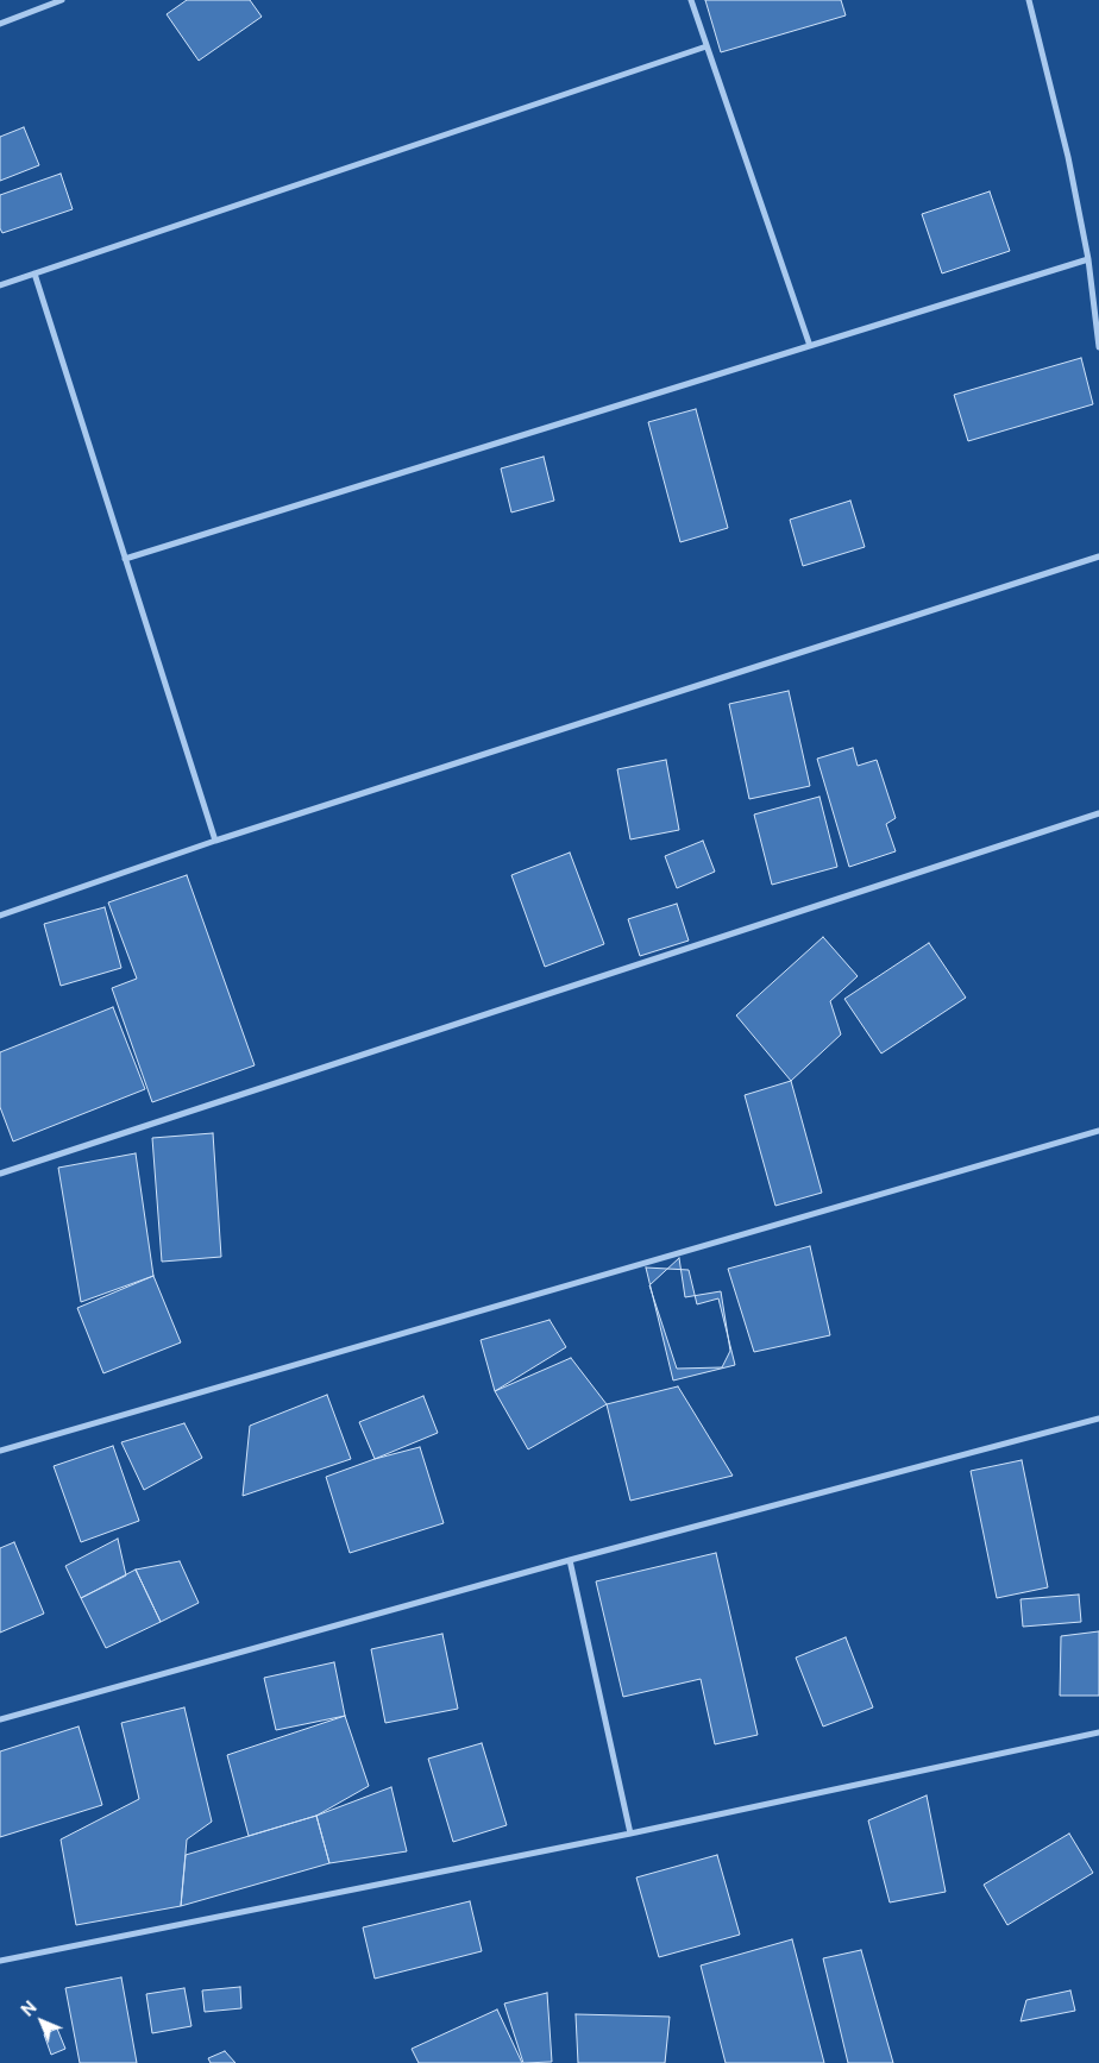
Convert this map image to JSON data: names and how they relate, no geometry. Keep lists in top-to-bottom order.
{
  "north": "top left"
}
